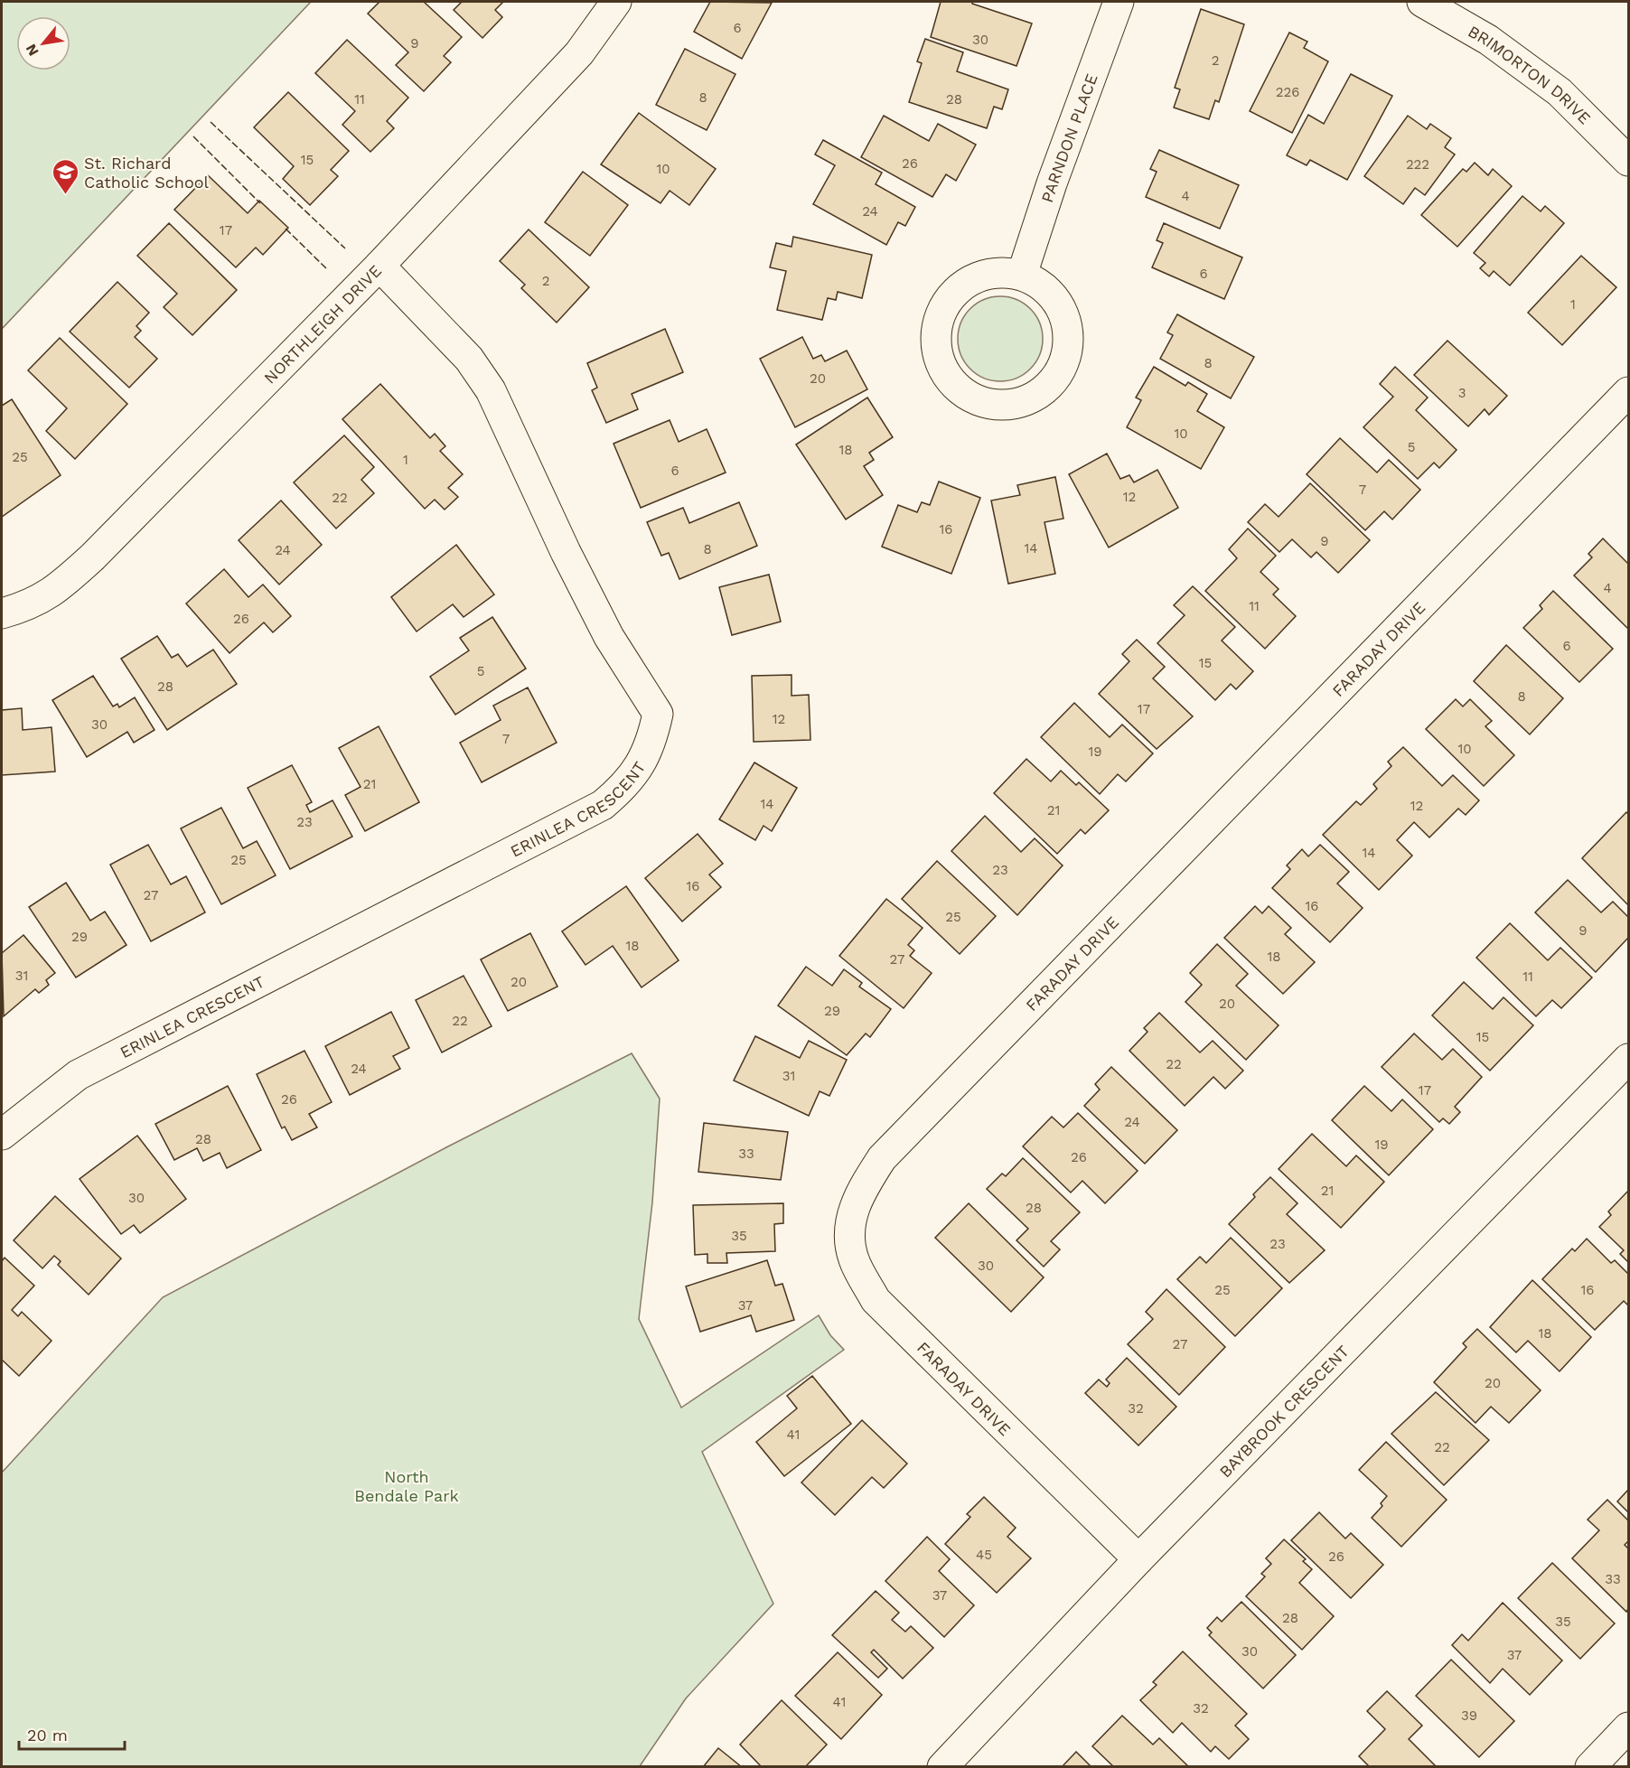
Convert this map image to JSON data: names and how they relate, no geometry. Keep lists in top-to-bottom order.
{
  "streets": {
    "street": [
      "BRIMORTON DRIVE",
      "PARNDON PLACE",
      "NORTHLEIGH DRIVE",
      "FARADAY DRIVE",
      "ERINLEA CRESCENT",
      "BAYBROOK CRESCENT"
    ]
  },
  "crossings": [
    ["NORTHLEIGH DRIVE", "ERINLEA CRESCENT"],
    ["FARADAY DRIVE", "BAYBROOK CRESCENT"]
  ],
  "parks": ["North Bendale Park"],
  "places": {
    "school or university": ["St. Richard Catholic School"]
  },
  "house_numbers": [
    "6",
    "30",
    "9",
    "2",
    "226",
    "8",
    "11",
    "28",
    "15",
    "26",
    "222",
    "10",
    "4",
    "24",
    "17",
    "6",
    "2",
    "1",
    "8",
    "20",
    "3",
    "10",
    "5",
    "18",
    "25",
    "1",
    "6",
    "7",
    "12",
    "22",
    "16",
    "9",
    "14",
    "8",
    "24",
    "4",
    "11",
    "26",
    "6",
    "15",
    "5",
    "28",
    "8",
    "17",
    "12",
    "30",
    "7",
    "10",
    "19",
    "21",
    "14",
    "12",
    "21",
    "23",
    "14",
    "25",
    "23",
    "16",
    "27",
    "16",
    "25",
    "9",
    "29",
    "18",
    "18",
    "27",
    "31",
    "11",
    "20",
    "20",
    "29",
    "22",
    "15",
    "22",
    "24",
    "31",
    "17",
    "26",
    "24",
    "28",
    "19",
    "33",
    "26",
    "21",
    "30",
    "28",
    "35",
    "23",
    "30",
    "25",
    "16",
    "37",
    "18",
    "27",
    "20",
    "32",
    "41",
    "22",
    "45",
    "26",
    "33",
    "37",
    "28",
    "35",
    "30",
    "37",
    "41",
    "32",
    "39"
  ],
  "scale_bar": "20 m",
  "north": "bottom left"
}
